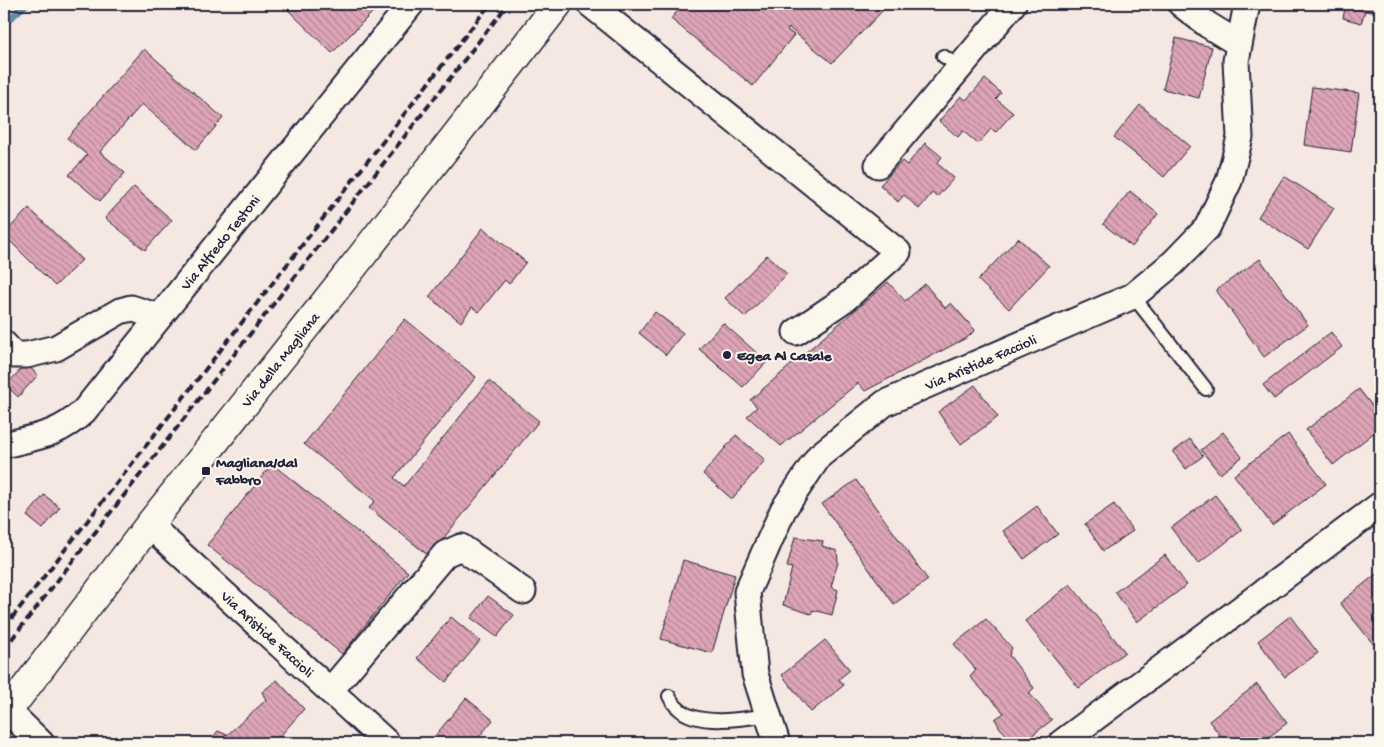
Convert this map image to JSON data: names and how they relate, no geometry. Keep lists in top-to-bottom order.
{
  "streets": {
    "main road": ["Via della Magliana"],
    "street": ["Via Alfredo Testoni", "Via Aristide Faccioli"]
  },
  "crossings": [
    ["Via della Magliana", "Via Aristide Faccioli"]
  ],
  "places": {
    "other": ["Egea Al Casale"],
    "transit": ["Magliana/dal Fabbro"]
  }
}
